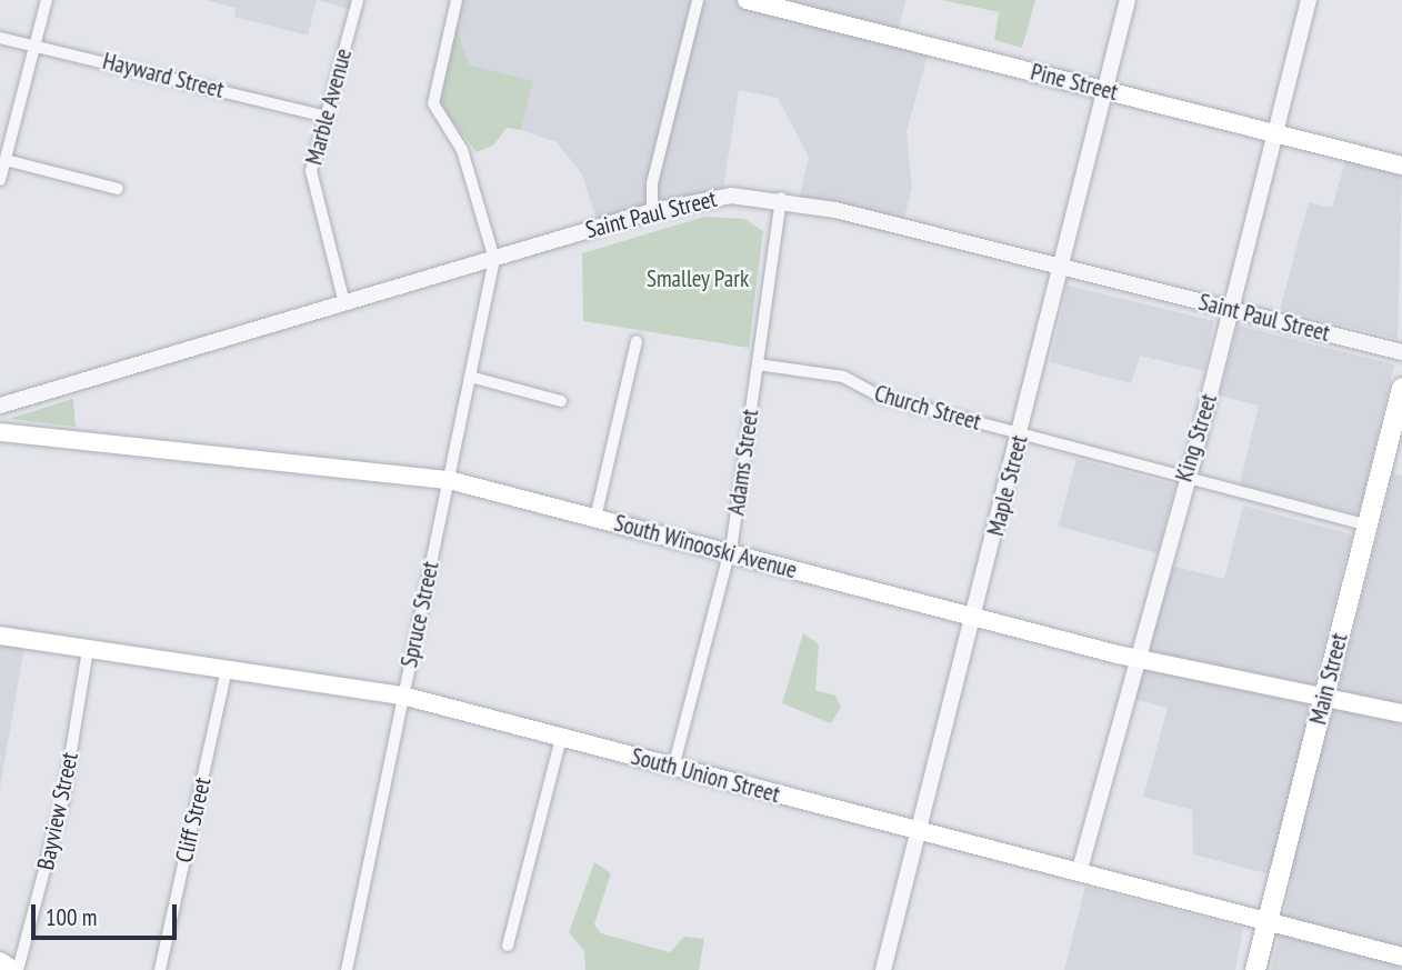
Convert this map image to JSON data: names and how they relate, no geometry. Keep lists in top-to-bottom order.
{
  "streets": {
    "main road": [
      "Pine Street",
      "South Winooski Avenue",
      "Main Street",
      "South Union Street"
    ],
    "street": [
      "Hayward Street",
      "Marble Avenue",
      "Saint Paul Street",
      "Church Street",
      "King Street",
      "Adams Street",
      "Maple Street",
      "Spruce Street",
      "Bayview Street",
      "Cliff Street"
    ]
  },
  "crossings": [
    ["Hayward Street", "Marble Avenue"],
    ["Pine Street", "King Street"],
    ["Pine Street", "Maple Street"],
    ["Marble Avenue", "Saint Paul Street"],
    ["Saint Paul Street", "King Street"],
    ["Saint Paul Street", "Adams Street"],
    ["Saint Paul Street", "Maple Street"],
    ["Saint Paul Street", "Spruce Street"],
    ["Church Street", "King Street"],
    ["Church Street", "Adams Street"],
    ["Church Street", "Maple Street"],
    ["Church Street", "Main Street"],
    ["King Street", "South Winooski Avenue"],
    ["King Street", "South Union Street"],
    ["Adams Street", "South Winooski Avenue"],
    ["Adams Street", "South Union Street"],
    ["Maple Street", "South Winooski Avenue"],
    ["Maple Street", "South Union Street"],
    ["South Winooski Avenue", "Spruce Street"],
    ["South Winooski Avenue", "Main Street"],
    ["Spruce Street", "South Union Street"],
    ["Main Street", "South Union Street"],
    ["South Union Street", "Bayview Street"],
    ["South Union Street", "Cliff Street"]
  ],
  "parks": ["Smalley Park"],
  "scale_bar": "100 m"
}
